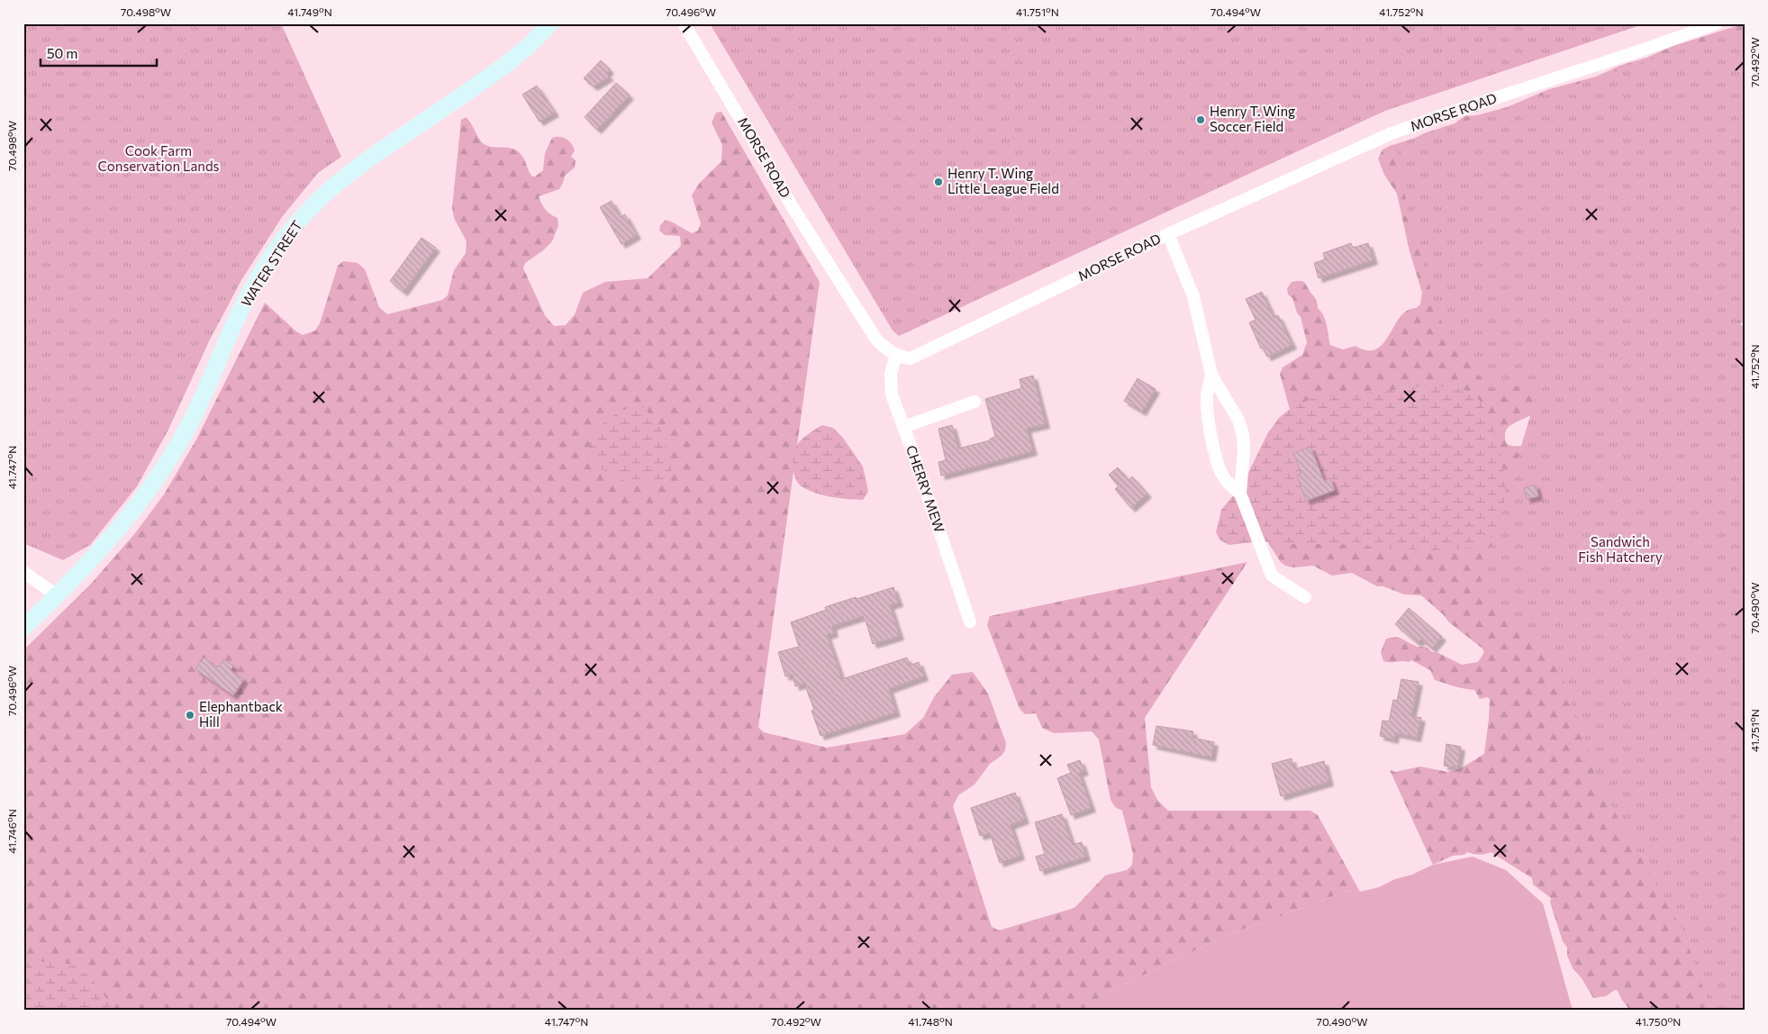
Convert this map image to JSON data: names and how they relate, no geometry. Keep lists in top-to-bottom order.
{
  "streets": {
    "main road": ["WATER STREET"],
    "street": ["MORSE ROAD", "CHERRY MEW"]
  },
  "crossings": [
    ["MORSE ROAD", "CHERRY MEW"]
  ],
  "parks": ["Cook Farm Conservation Lands", "Sandwich Fish Hatchery"],
  "places": ["Henry T. Wing Soccer Field", "Henry T. Wing Little League Field", "Elephantback Hill"],
  "scale_bar": "50 m",
  "coordinates": [
    "70.498°W",
    "41.749°N",
    "70.496°W",
    "41.751°N",
    "70.494°W",
    "41.752°N",
    "70.492°W",
    "41.747°N",
    "70.490°W",
    "41.746°N",
    "41.748°N",
    "41.750°N"
  ]
}
